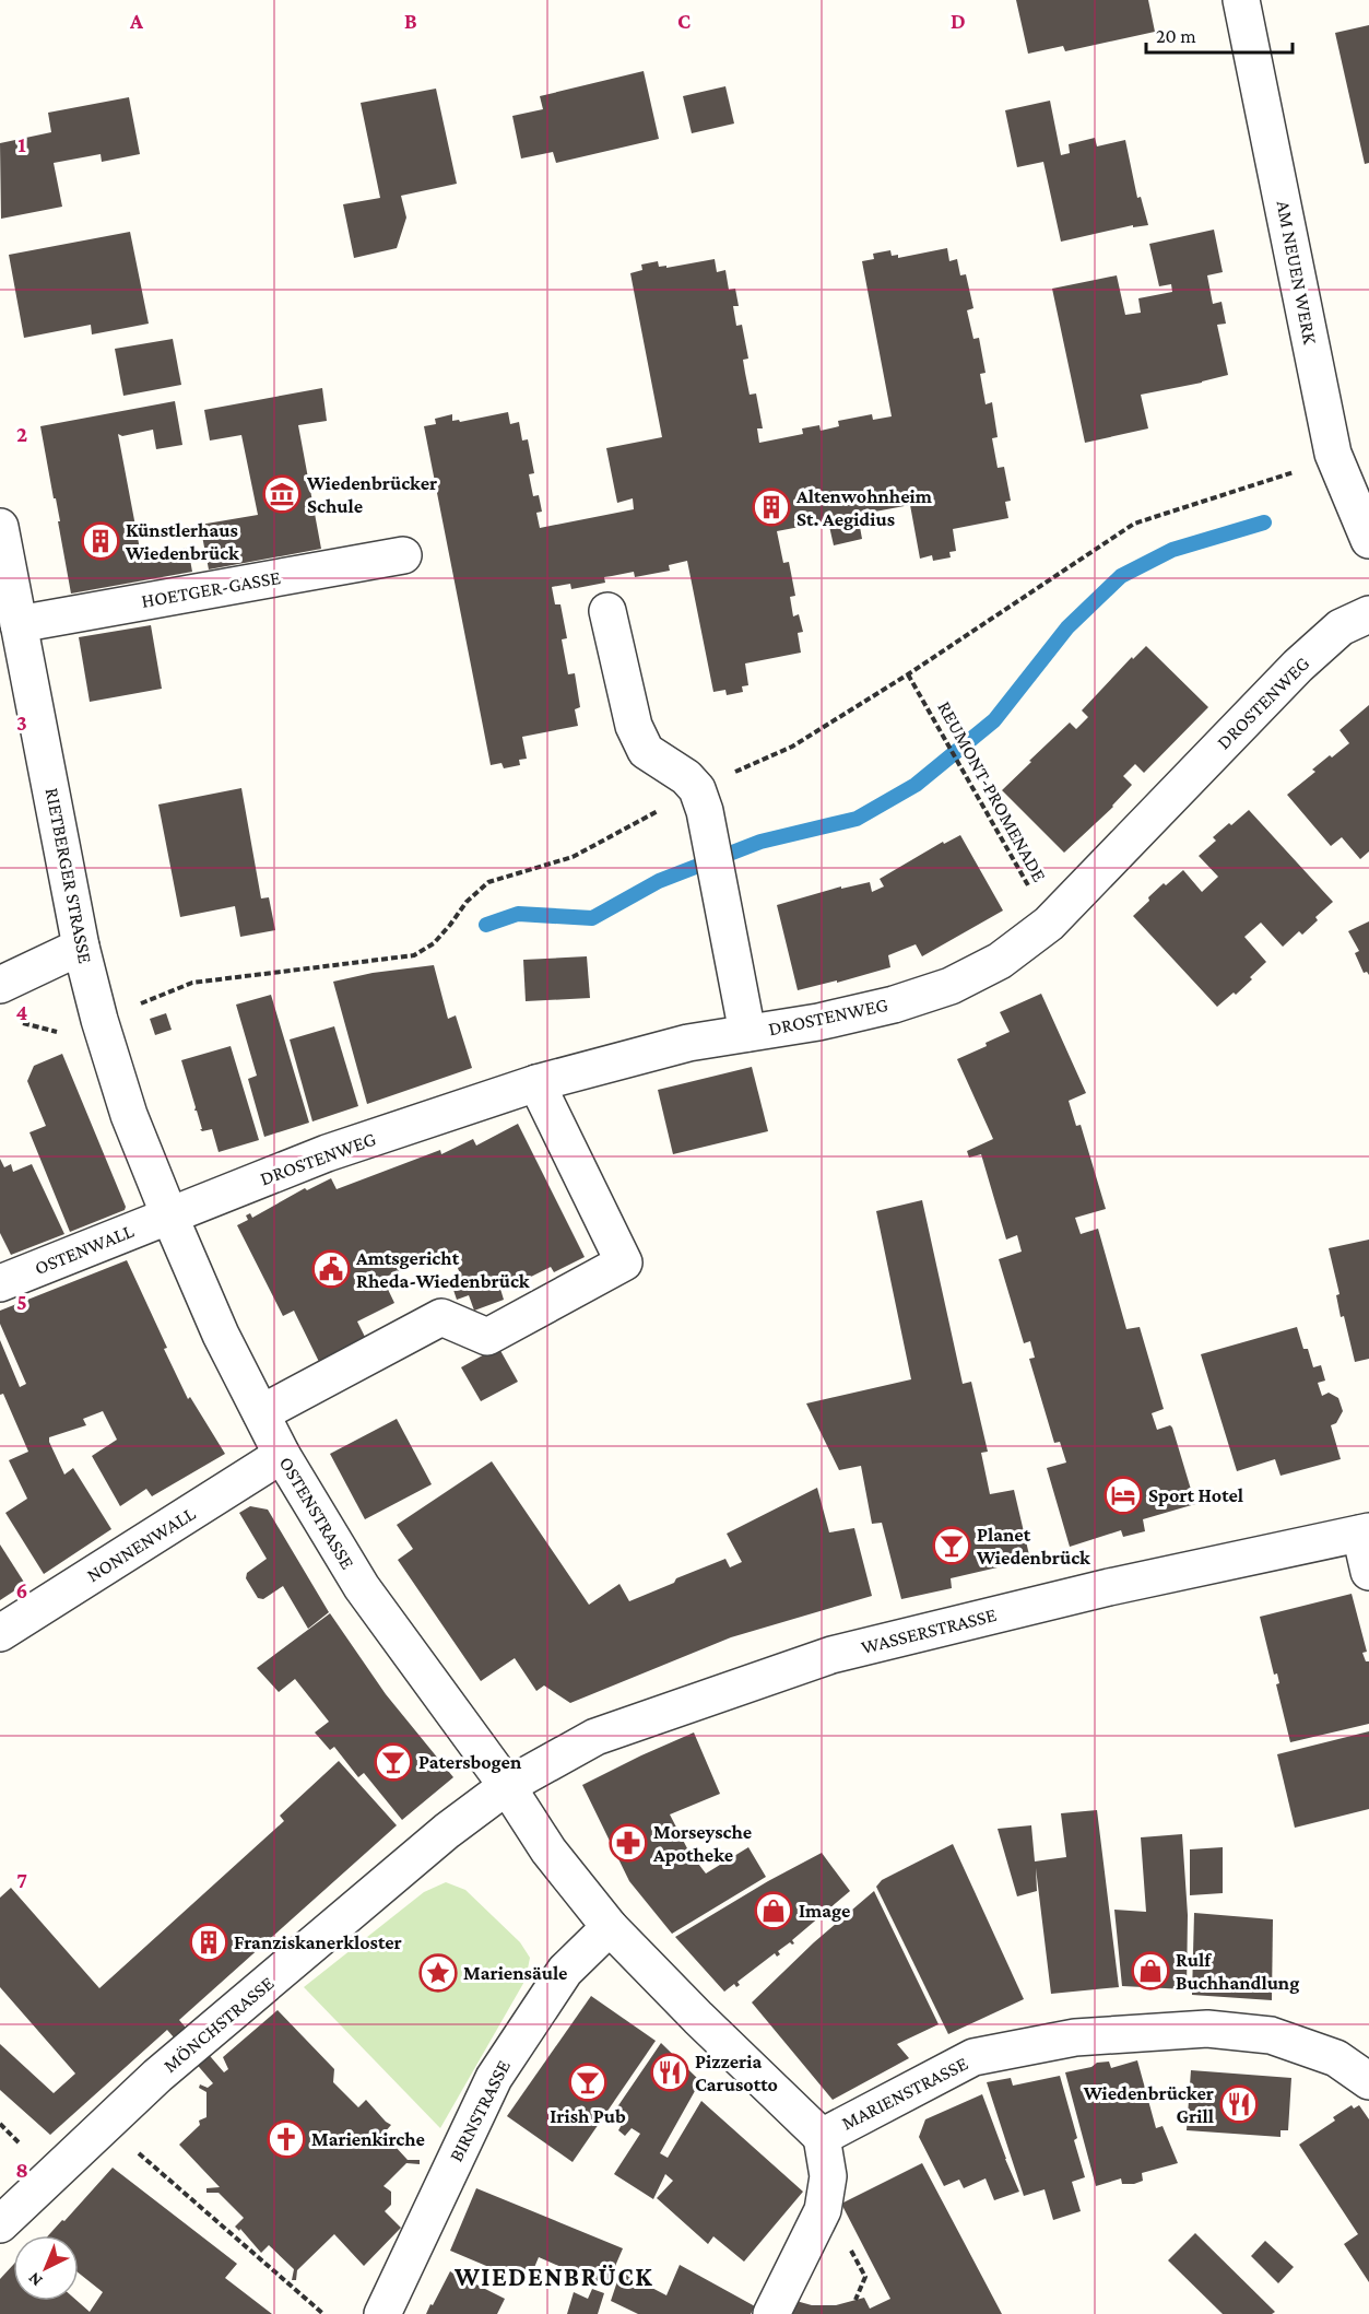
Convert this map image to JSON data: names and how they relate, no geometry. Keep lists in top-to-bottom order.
{
  "streets": {
    "street": [
      "AM NEUEN WERK",
      "HOETGER-GASSE",
      "DROSTENWEG",
      "RIETBERGER STRASSE",
      "OSTENWALL",
      "OSTENSTRASSE",
      "NONNENWALL",
      "WASSERSTRASSE",
      "MÖNCHSTRASSE",
      "MARIENSTRASSE",
      "BIRNSTRASSE"
    ],
    "path": ["REUMONT-PROMENADE"]
  },
  "crossings": [
    ["HOETGER-GASSE", "RIETBERGER STRASSE"],
    ["DROSTENWEG", "REUMONT-PROMENADE"],
    ["DROSTENWEG", "RIETBERGER STRASSE"],
    ["DROSTENWEG", "OSTENWALL"],
    ["DROSTENWEG", "OSTENSTRASSE"],
    ["RIETBERGER STRASSE", "OSTENWALL"],
    ["RIETBERGER STRASSE", "OSTENSTRASSE"],
    ["OSTENWALL", "OSTENSTRASSE"],
    ["OSTENSTRASSE", "NONNENWALL"],
    ["OSTENSTRASSE", "WASSERSTRASSE"],
    ["OSTENSTRASSE", "MÖNCHSTRASSE"],
    ["OSTENSTRASSE", "MARIENSTRASSE"],
    ["WASSERSTRASSE", "MÖNCHSTRASSE"],
    ["WASSERSTRASSE", "MARIENSTRASSE"],
    ["MÖNCHSTRASSE", "MARIENSTRASSE"],
    ["MARIENSTRASSE", "BIRNSTRASSE"]
  ],
  "districts": ["WIEDENBRÜCK"],
  "places": {
    "museum": ["Wiedenbrücker Schule"],
    "building": ["Altenwohnheim St. Aegidius", "Künstlerhaus Wiedenbrück", "Franziskanerkloster"],
    "public building": ["Amtsgericht Rheda-Wiedenbrück"],
    "hotel": ["Sport Hotel"],
    "bar": ["Planet Wiedenbrück", "Patersbogen", "Irish Pub"],
    "pharmacy": ["Morseysche Apotheke"],
    "shop": ["Image", "Rulf Buchhandlung"],
    "place": ["Mariensäule"],
    "restaurant": ["Pizzeria Carusotto", "Wiedenbrücker Grill"],
    "church": ["Marienkirche"]
  },
  "scale_bar": "20 m",
  "north": "bottom left",
  "grid": {
    "columns": [
      "A",
      "B",
      "C",
      "D"
    ],
    "rows": [
      "1",
      "2",
      "3",
      "4",
      "5",
      "6",
      "7",
      "8"
    ]
  }
}
